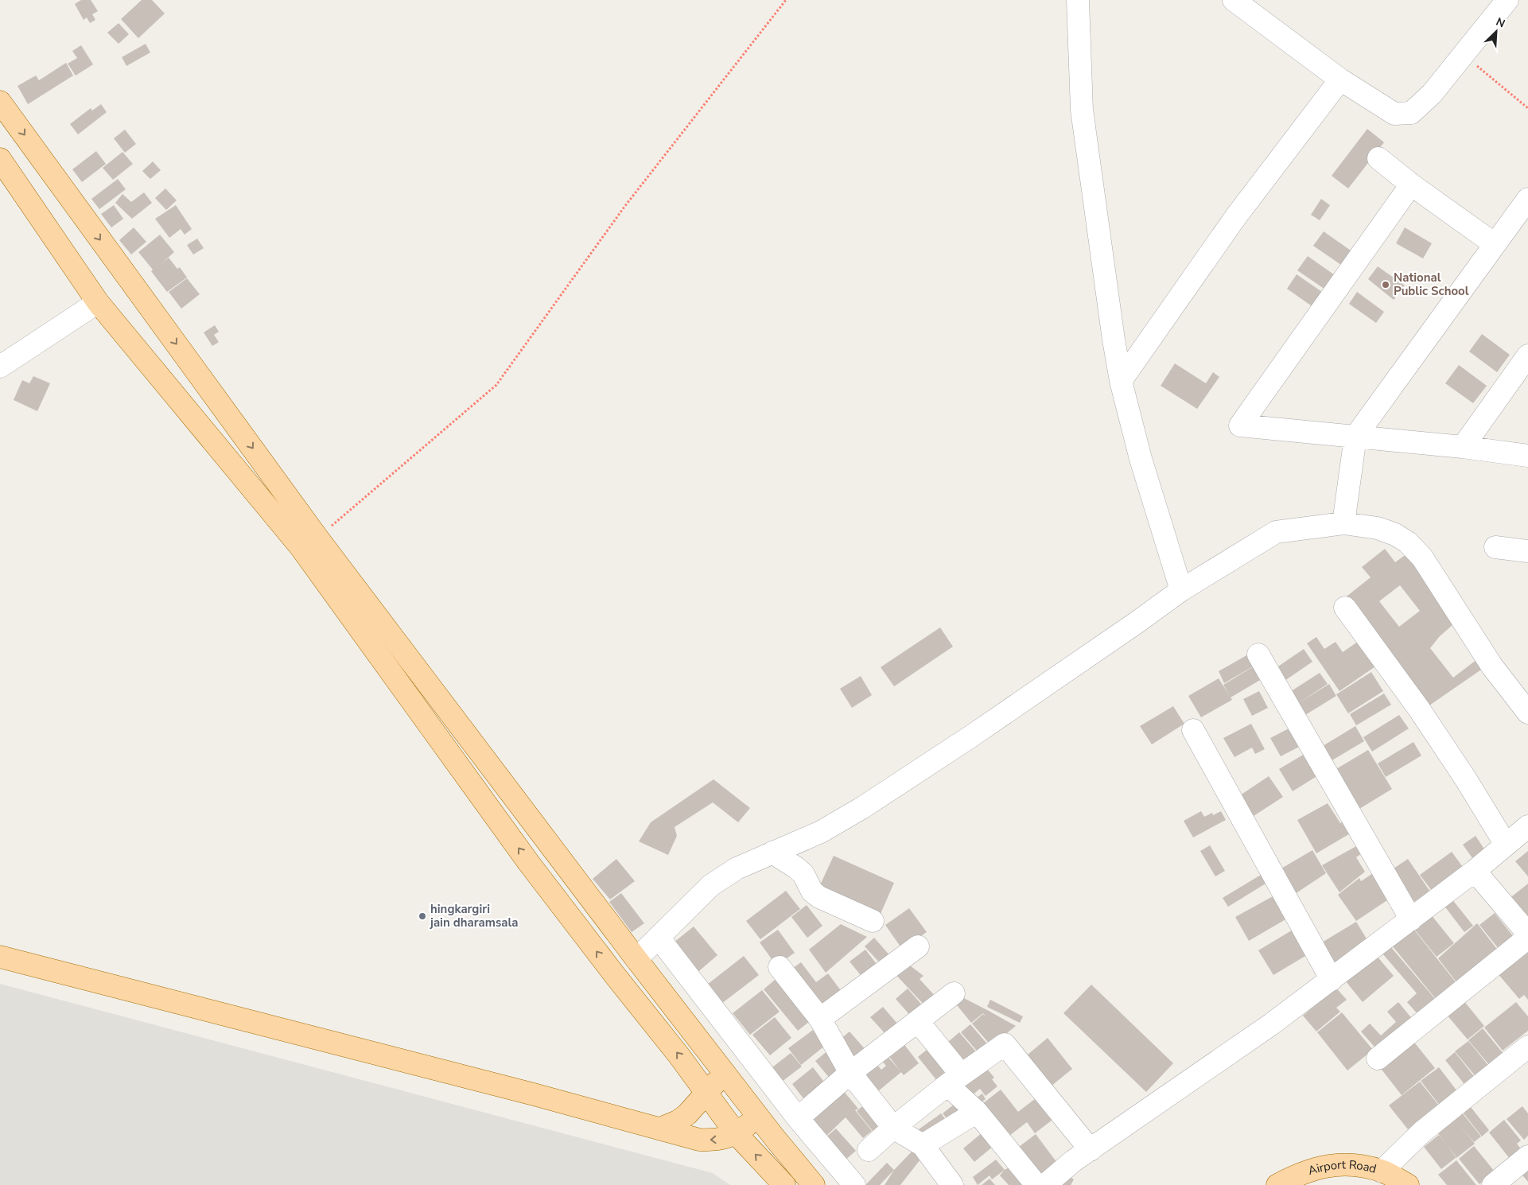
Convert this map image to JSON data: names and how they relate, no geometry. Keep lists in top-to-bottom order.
{
  "streets": {
    "main road": ["Airport Road"]
  },
  "places": ["National Public School", "hingkargiri jain dharamsala"],
  "north": "top right"
}
